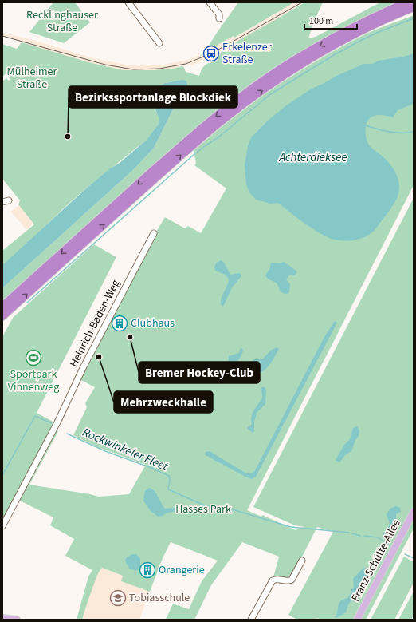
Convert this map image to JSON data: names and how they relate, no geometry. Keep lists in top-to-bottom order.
{
  "streets": {
    "main road": ["Franz-Schütte-Allee"],
    "street": ["Heinrich-Baden-Weg"]
  },
  "water": ["Achterdieksee", "Rockwinkeler Fleet"],
  "parks": ["Recklinghauser Straße", "Mülheimer Straße", "Hasses Park"],
  "places": {
    "bus stop": ["Erkelenzer Straße"],
    "other": ["Bezirkssportanlage Blockdiek", "Bremer Hockey-Club", "Mehrzweckhalle"],
    "building": ["Clubhaus", "Orangerie"],
    "sports": ["Sportpark Vinnenweg"],
    "school or university": ["Tobiasschule"]
  },
  "scale_bar": "100 m"
}
